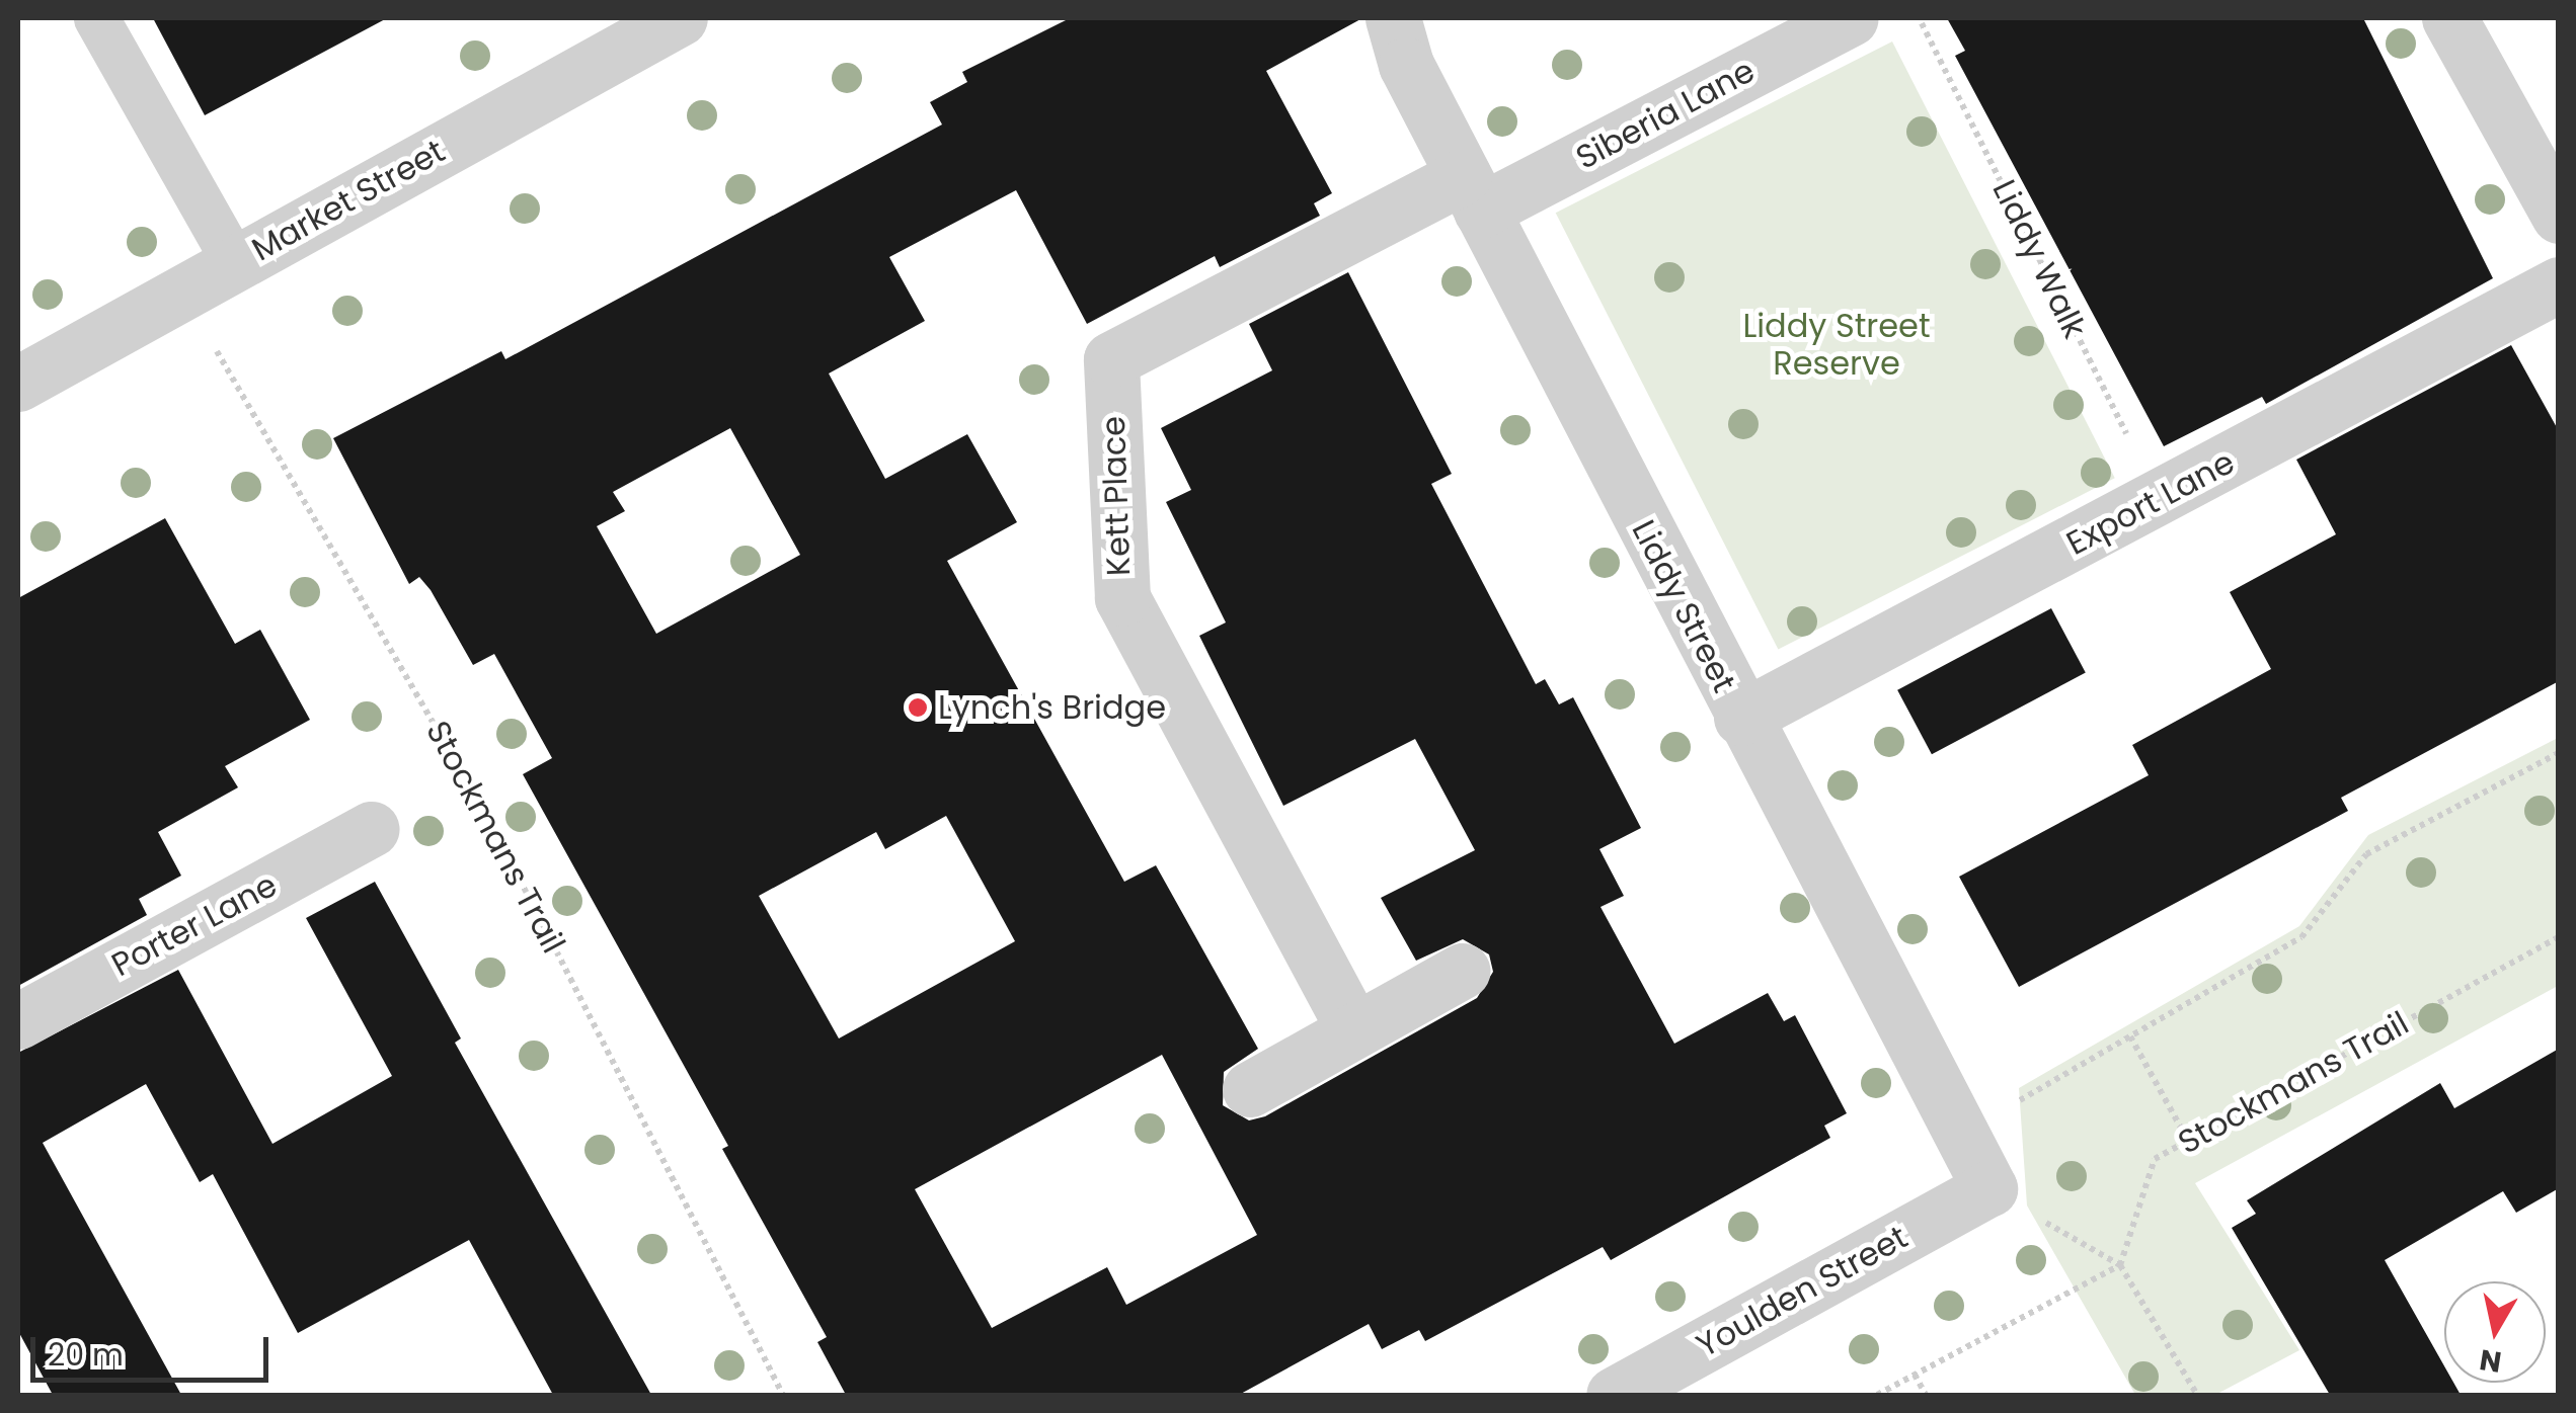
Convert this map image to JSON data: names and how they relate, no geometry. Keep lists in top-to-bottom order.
{
  "streets": {
    "street": [
      "Siberia Lane",
      "Market Street",
      "Kett Place",
      "Export Lane",
      "Liddy Street",
      "Porter Lane",
      "Youlden Street"
    ],
    "path": ["Liddy Walk", "Stockmans Trail"]
  },
  "crossings": [
    ["Siberia Lane", "Kett Place"],
    ["Siberia Lane", "Liddy Street"],
    ["Market Street", "Stockmans Trail"],
    ["Liddy Walk", "Export Lane"],
    ["Kett Place", "Liddy Street"],
    ["Export Lane", "Liddy Street"],
    ["Liddy Street", "Youlden Street"]
  ],
  "parks": ["Liddy Street Reserve"],
  "places": ["Lynch's Bridge"],
  "scale_bar": "20 m",
  "north": "bottom"
}
